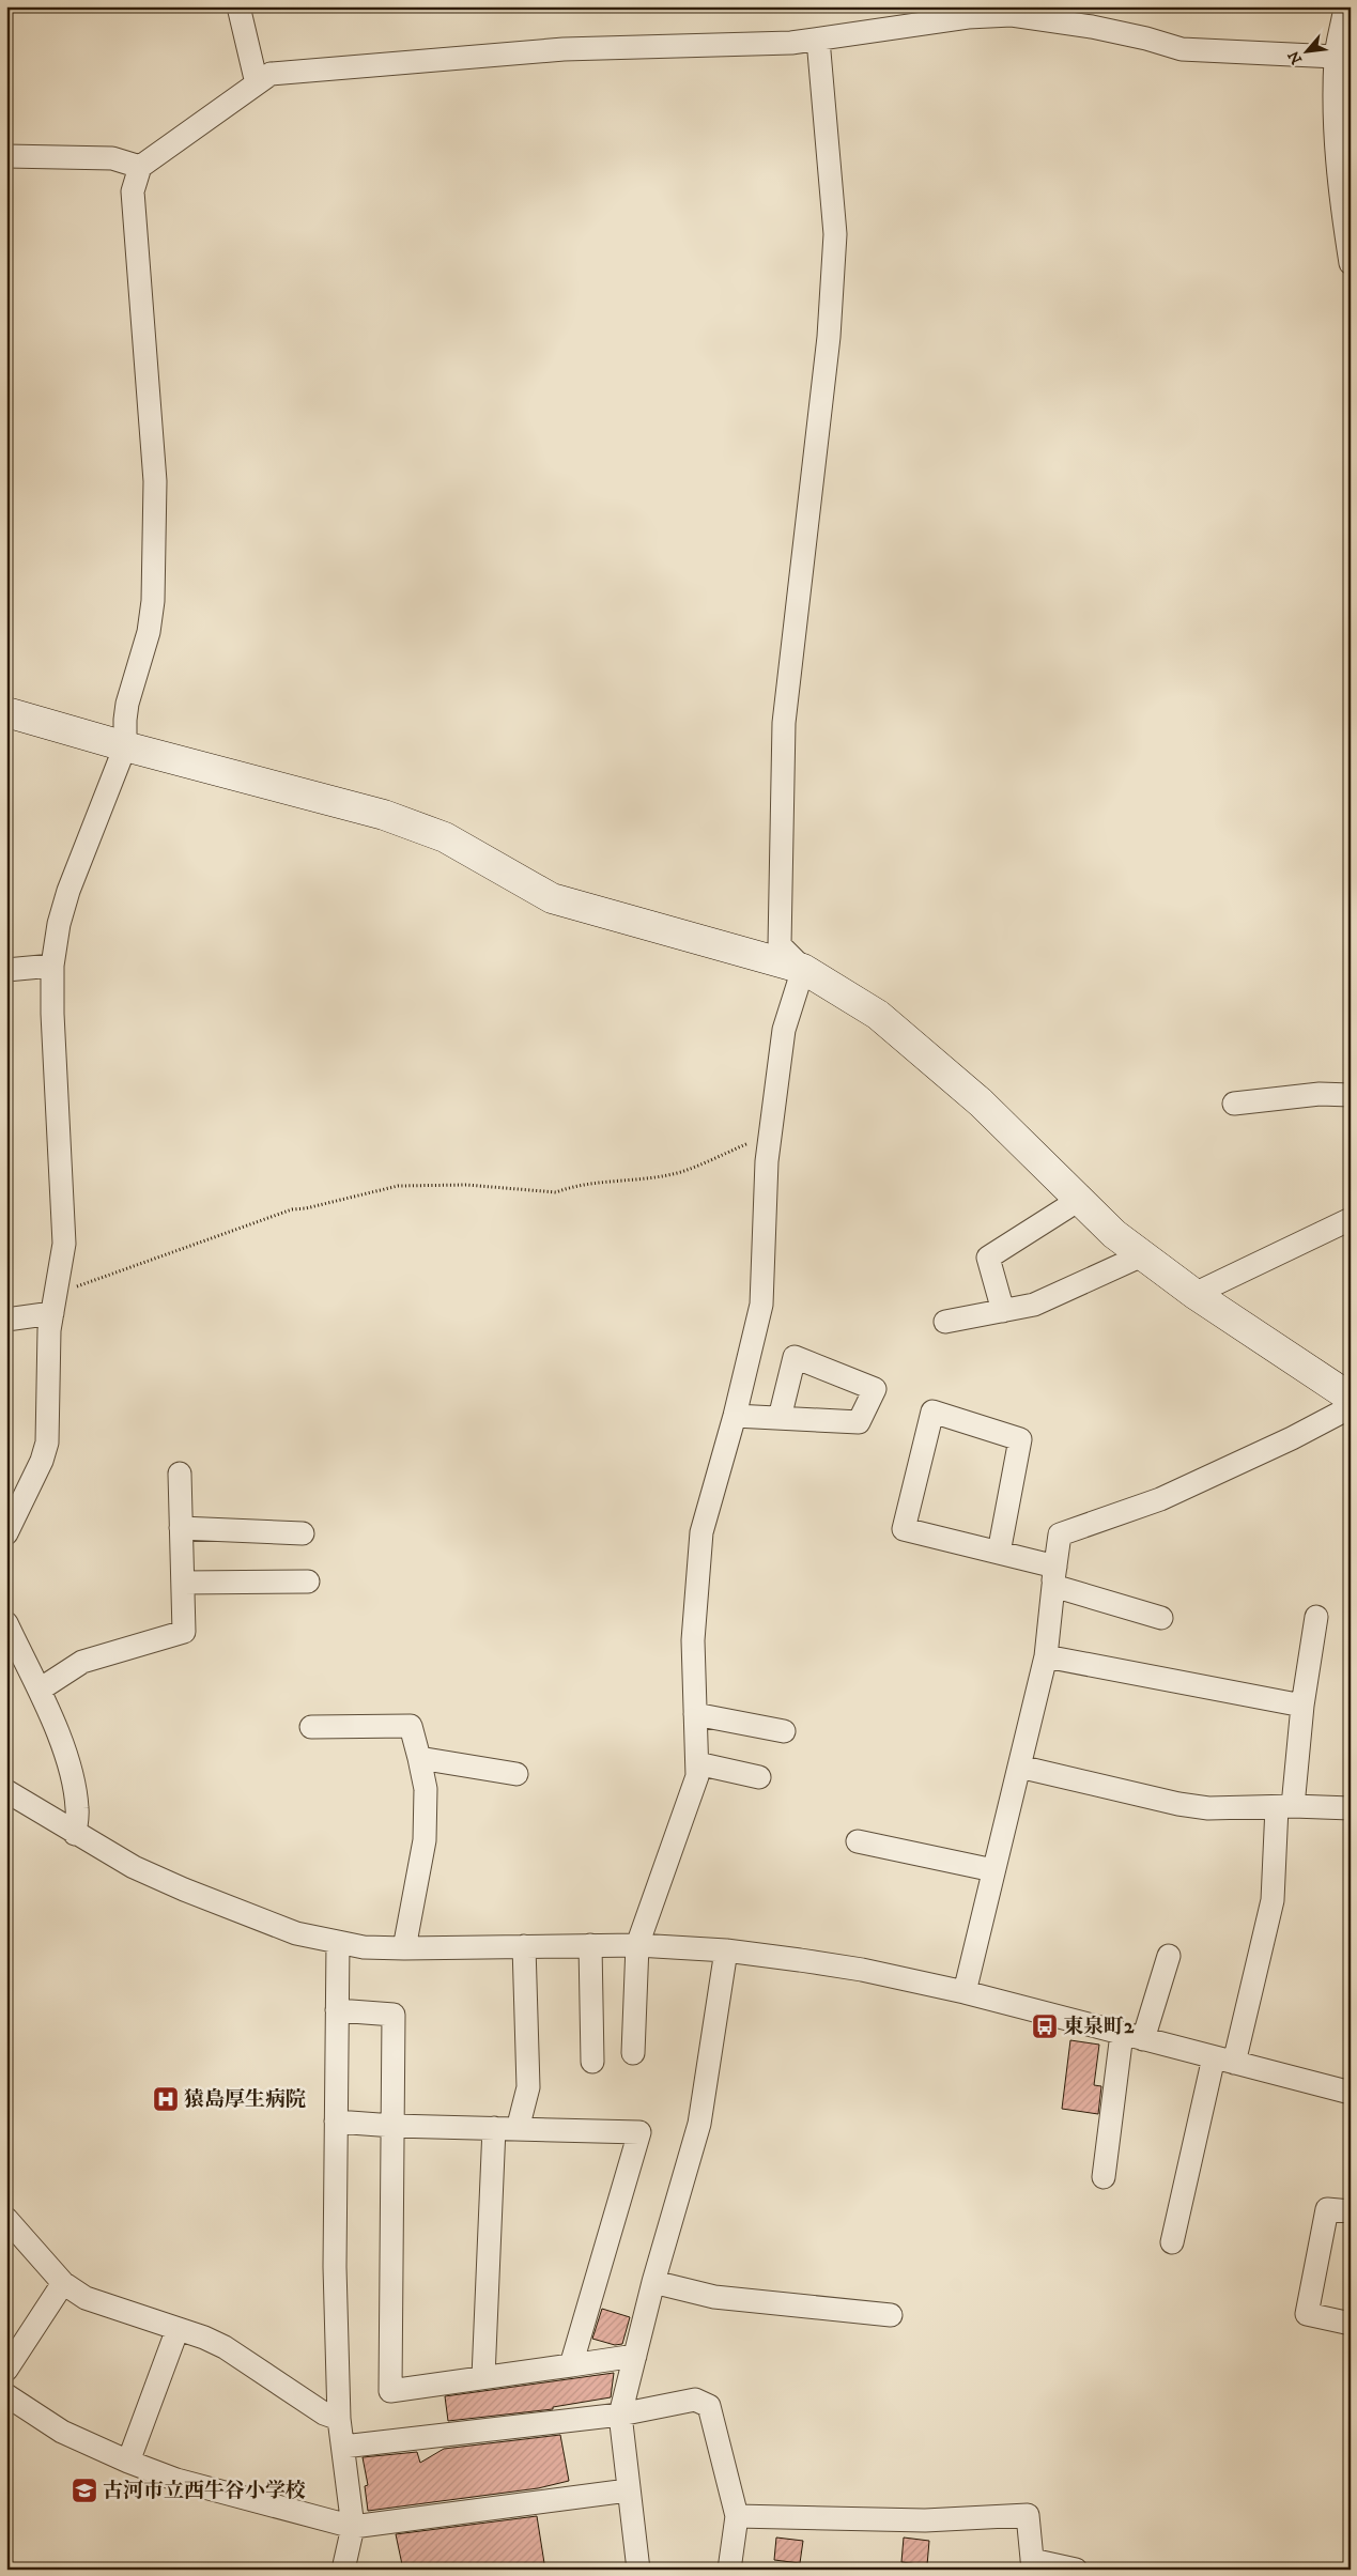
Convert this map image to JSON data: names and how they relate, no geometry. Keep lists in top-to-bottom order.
{
  "places": {
    "bus stop": ["東泉町2"],
    "hospital": ["猿島厚生病院"],
    "school or university": ["古河市立西牛谷小学校"]
  },
  "north": "bottom left"
}
